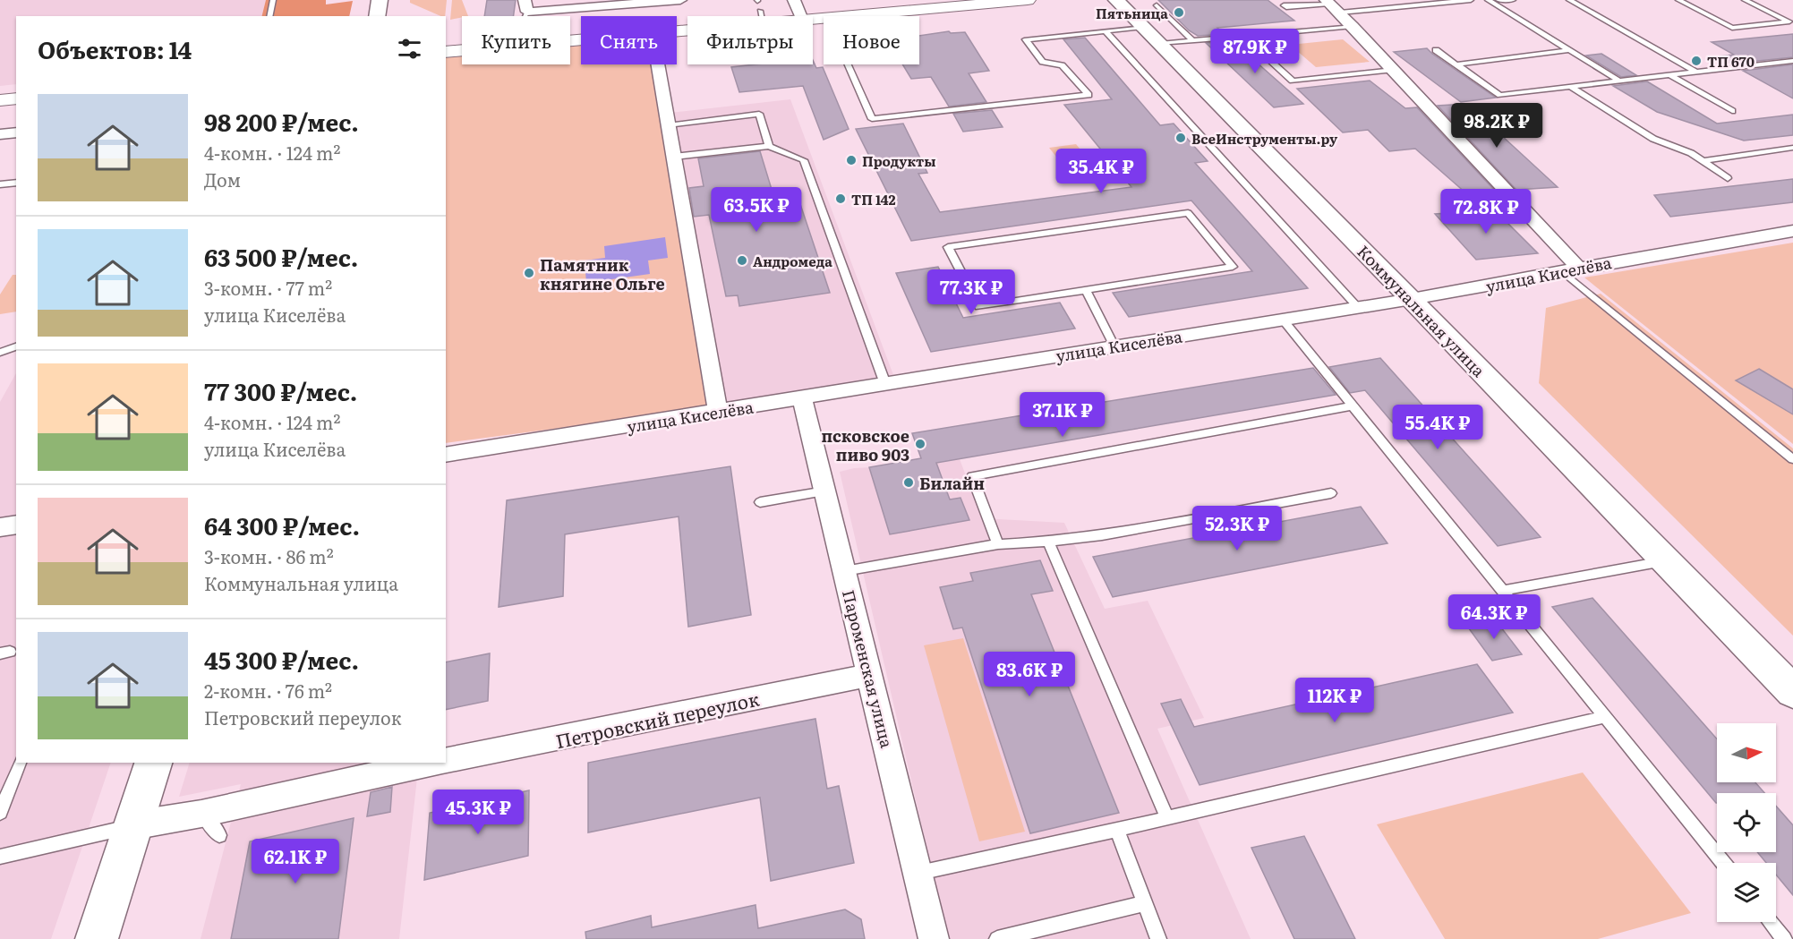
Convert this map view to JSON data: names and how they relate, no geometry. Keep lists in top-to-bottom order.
{
  "streets": {
    "main road": ["Коммунальная улица"],
    "street": ["улица Киселёва", "Пароменская улица", "Петровский переулок"]
  },
  "crossings": [
    ["улица Киселёва", "Коммунальная улица"],
    ["улица Киселёва", "Пароменская улица"],
    ["Пароменская улица", "Петровский переулок"]
  ],
  "places": [
    "Пятьница",
    "ТП 670",
    "ВсеИнструменты.ру",
    "Продукты",
    "ТП 142",
    "Андромеда",
    "Памятник княгине Ольге",
    "псковское пиво 903",
    "Билайн"
  ],
  "north": "right",
  "page": {
    "chip": [
      "Купить",
      "Снять",
      "Фильтры",
      "Новое"
    ],
    "heading": "Объектов: 14",
    "price": [
      "87.9K ₽",
      "98.2K ₽",
      "35.4K ₽",
      "63.5K ₽",
      "72.8K ₽",
      "77.3K ₽",
      "37.1K ₽",
      "55.4K ₽",
      "52.3K ₽",
      "64.3K ₽",
      "83.6K ₽",
      "112K ₽",
      "45.3K ₽",
      "62.1K ₽"
    ],
    "list": [
      {
        "name": "98 200 ₽/мес.",
        "note": "4-комн. · 124 m² · Дом"
      },
      {
        "name": "63 500 ₽/мес.",
        "note": "3-комн. · 77 m² · улица Киселёва"
      },
      {
        "name": "77 300 ₽/мес.",
        "note": "4-комн. · 124 m² · улица Киселёва"
      },
      {
        "name": "64 300 ₽/мес.",
        "note": "3-комн. · 86 m² · Коммунальная улица"
      },
      {
        "name": "45 300 ₽/мес.",
        "note": "2-комн. · 76 m² · Петровский переулок"
      }
    ]
  }
}
